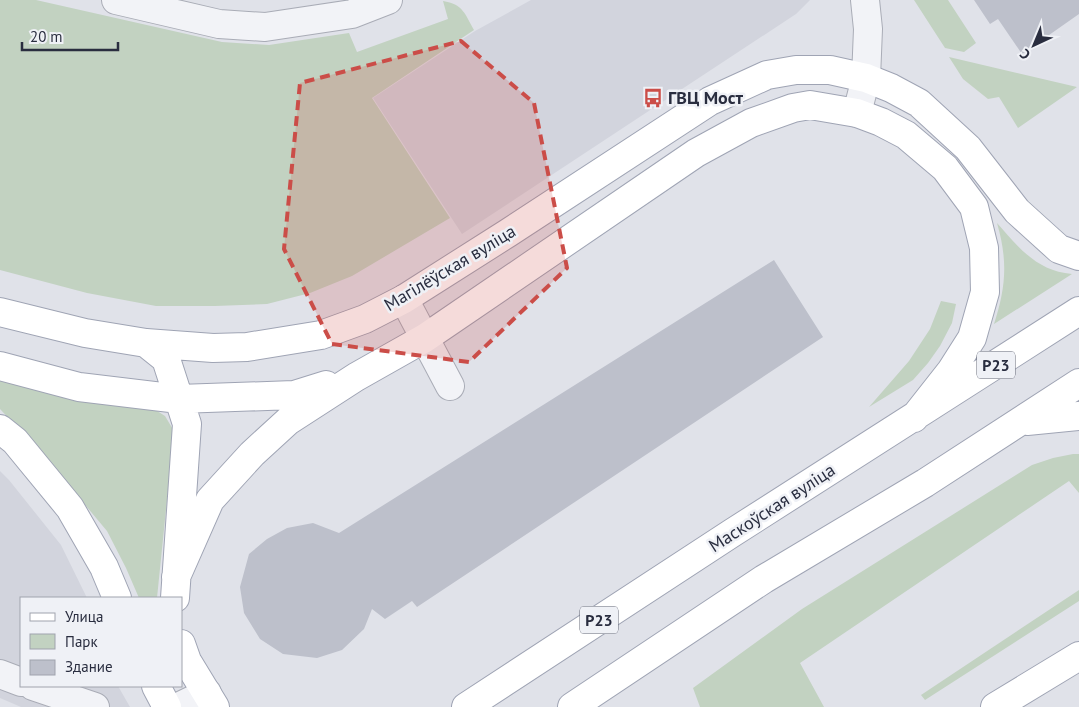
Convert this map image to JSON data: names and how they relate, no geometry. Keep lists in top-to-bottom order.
{
  "streets": {
    "main road": ["Магілёўская вуліца", "Р23", "Маскоўская вуліца"]
  },
  "places": {
    "bus stop": ["ГВЦ Мост"]
  },
  "legend": ["Улица", "Парк", "Здание"],
  "scale_bar": "20 m",
  "north": "bottom left"
}
